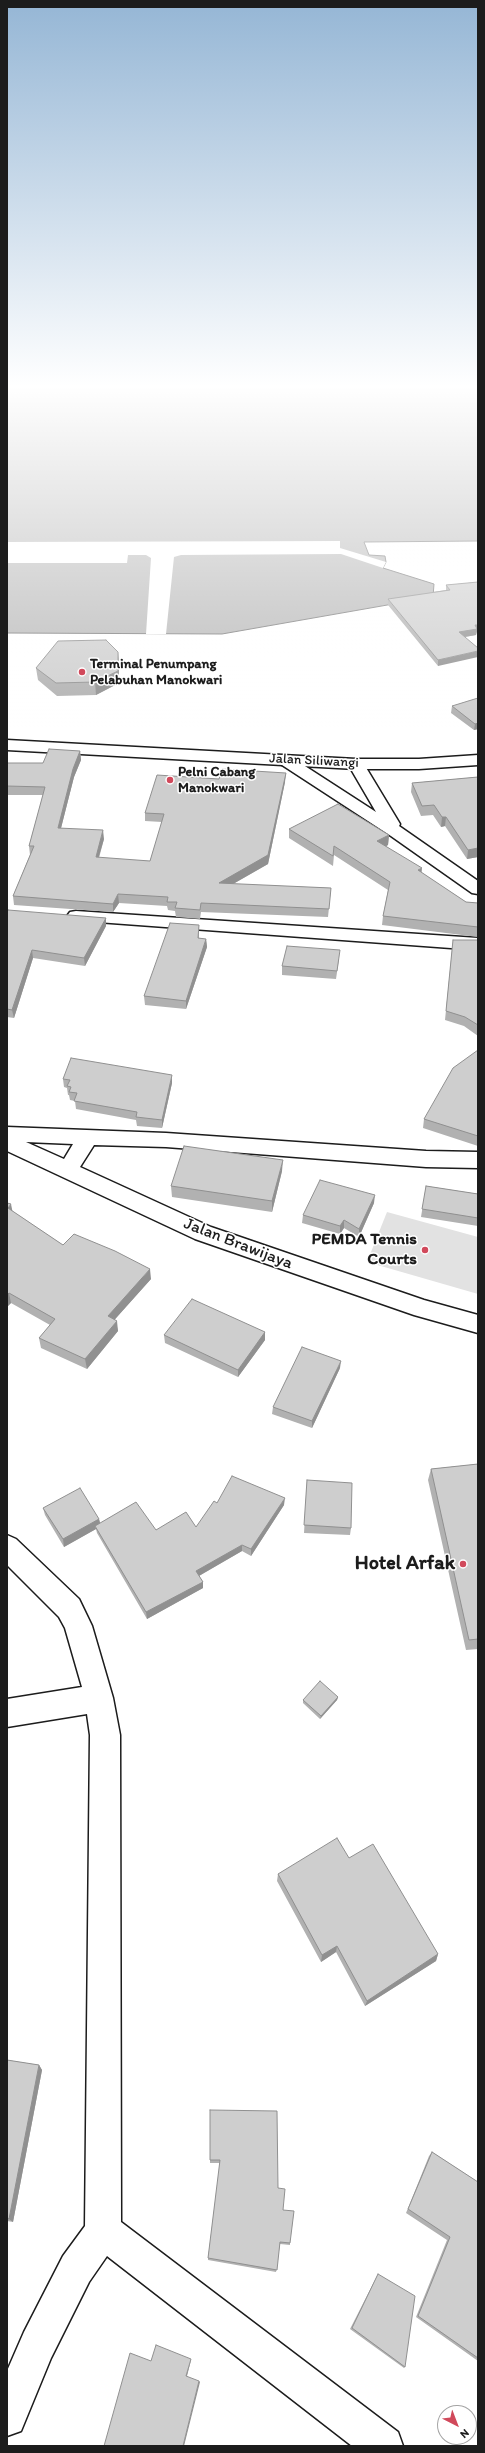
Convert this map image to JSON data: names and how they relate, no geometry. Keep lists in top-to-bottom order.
{
  "streets": {
    "main road": ["Jalan Siliwangi", "Jalan Brawijaya"]
  },
  "places": [
    "Terminal Penumpang Pelabuhan Manokwari",
    "Pelni Cabang Manokwari",
    "PEMDA Tennis Courts",
    "Hotel Arfak"
  ],
  "north": "bottom right"
}
